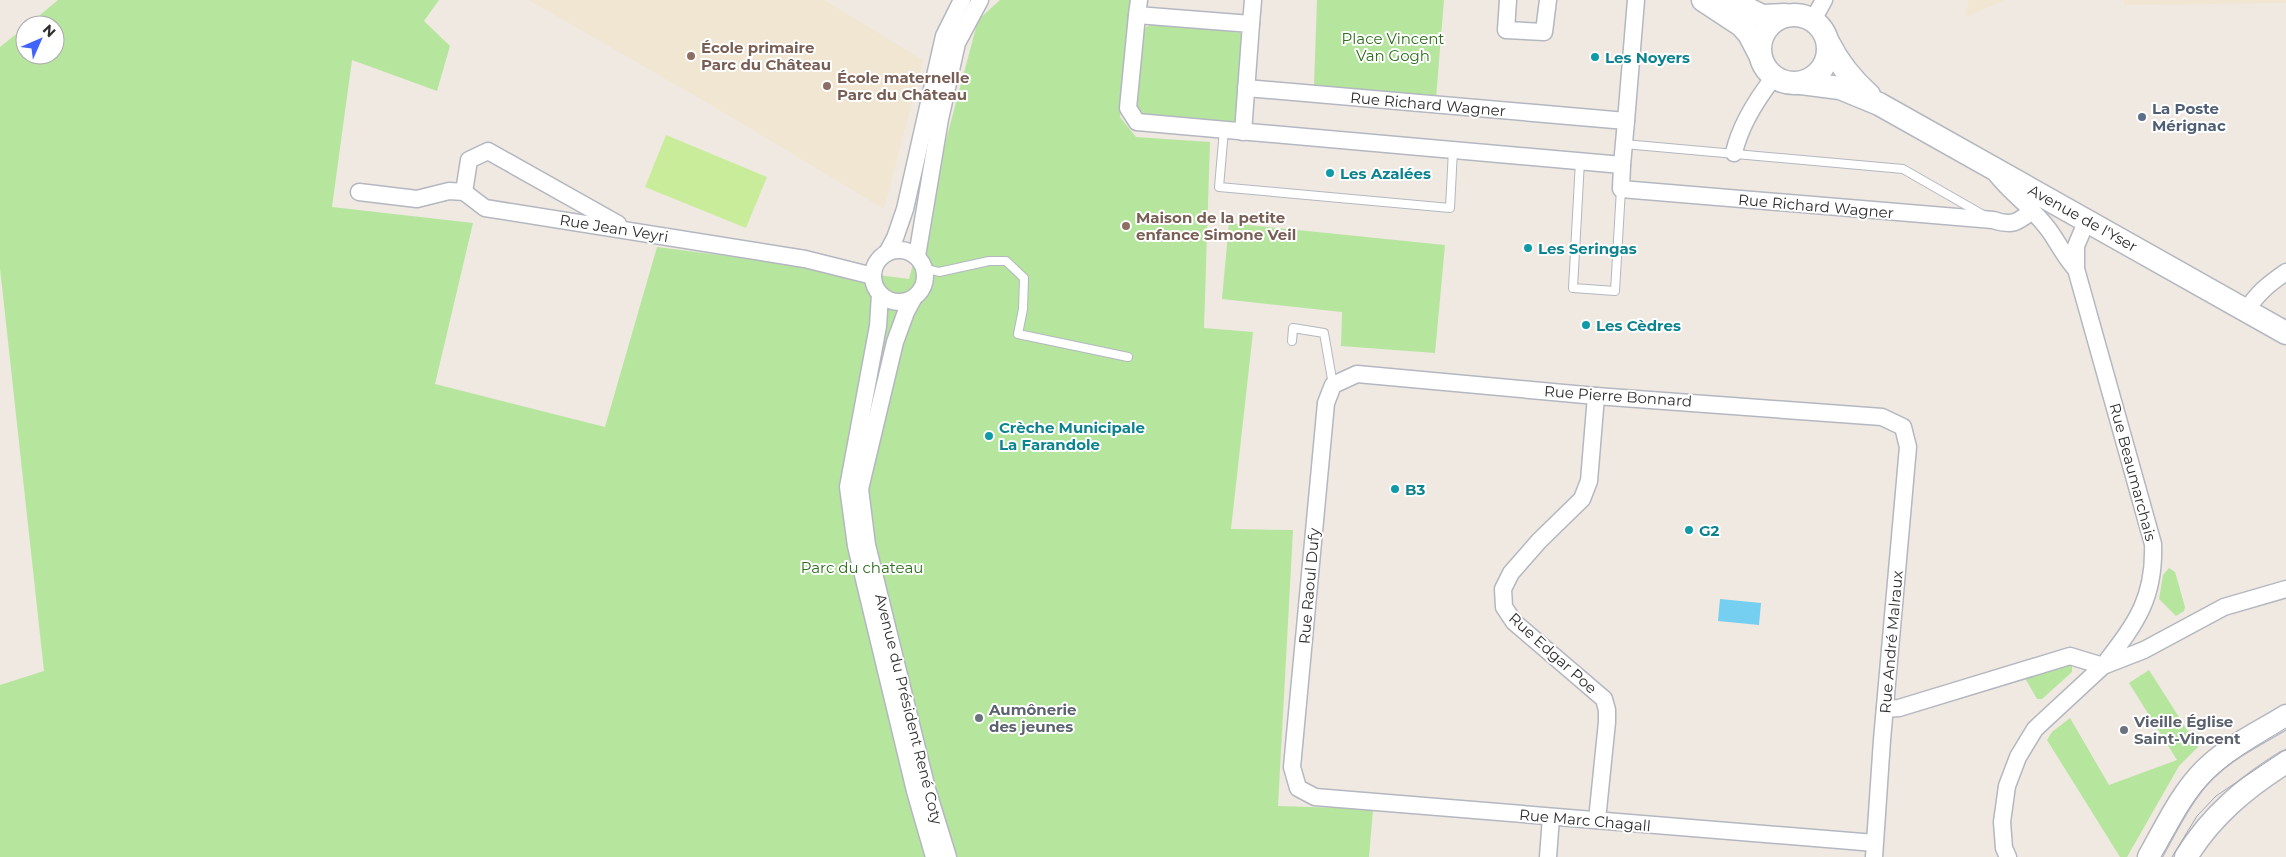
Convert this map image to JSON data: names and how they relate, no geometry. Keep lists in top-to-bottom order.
{
  "streets": {
    "main road": ["Avenue de l'Yser"],
    "street": [
      "Rue Richard Wagner",
      "Rue Jean Veyri",
      "Rue Pierre Bonnard",
      "Rue Beaumarchais",
      "Rue Raoul Dufy",
      "Rue André Malraux",
      "Rue Edgar Poe",
      "Avenue du Président René Coty",
      "Rue Marc Chagall"
    ]
  },
  "crossings": [
    ["Rue Richard Wagner", "Rue Beaumarchais"],
    ["Avenue de l'Yser", "Rue Beaumarchais"],
    ["Rue Jean Veyri", "Avenue du Président René Coty"],
    ["Rue Pierre Bonnard", "Rue Raoul Dufy"],
    ["Rue Pierre Bonnard", "Rue André Malraux"],
    ["Rue Pierre Bonnard", "Rue Edgar Poe"],
    ["Rue Raoul Dufy", "Rue Marc Chagall"],
    ["Rue André Malraux", "Rue Marc Chagall"],
    ["Rue Edgar Poe", "Rue Marc Chagall"]
  ],
  "parks": ["Place Vincent Van Gogh", "Parc du chateau"],
  "places": [
    "École primaire Parc du Château",
    "Les Noyers",
    "École maternelle Parc du Château",
    "La Poste Mérignac",
    "Les Azalées",
    "Maison de la petite enfance Simone Veil",
    "Les Seringas",
    "Les Cèdres",
    "Crèche Municipale La Farandole",
    "B3",
    "G2",
    "Aumônerie des jeunes",
    "Vieille Église Saint-Vincent"
  ],
  "north": "top right"
}
